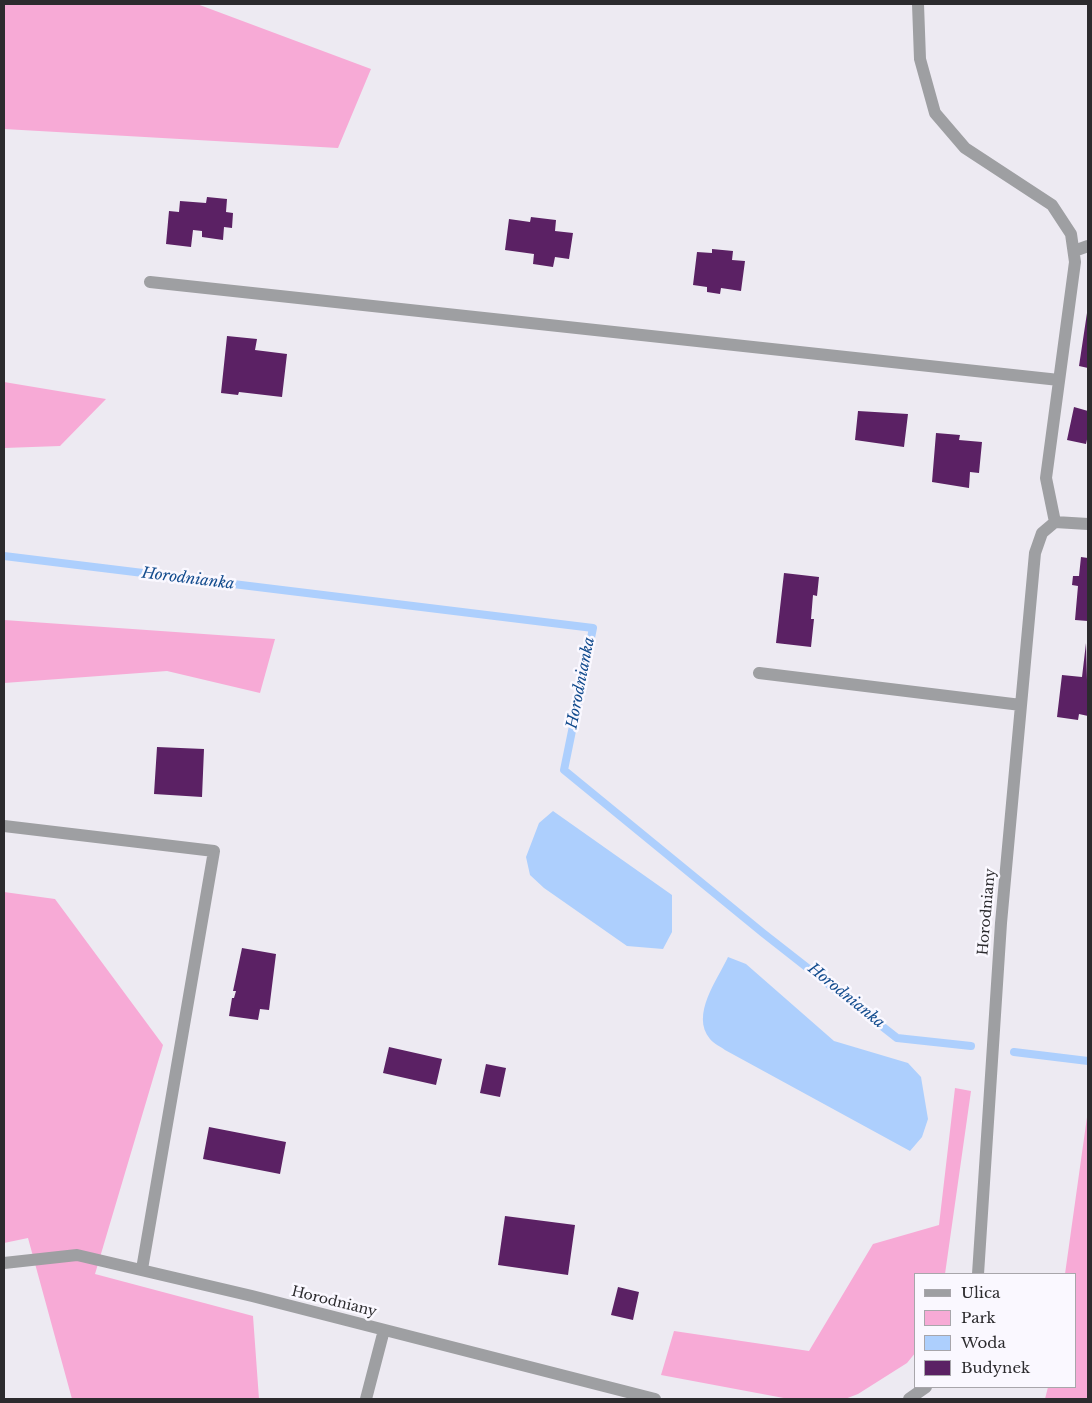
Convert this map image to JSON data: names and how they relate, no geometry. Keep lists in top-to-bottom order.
{
  "streets": {
    "street": ["Horodniany"]
  },
  "water": ["Horodnianka"],
  "legend": [
    "Ulica",
    "Park",
    "Woda",
    "Budynek"
  ]
}
